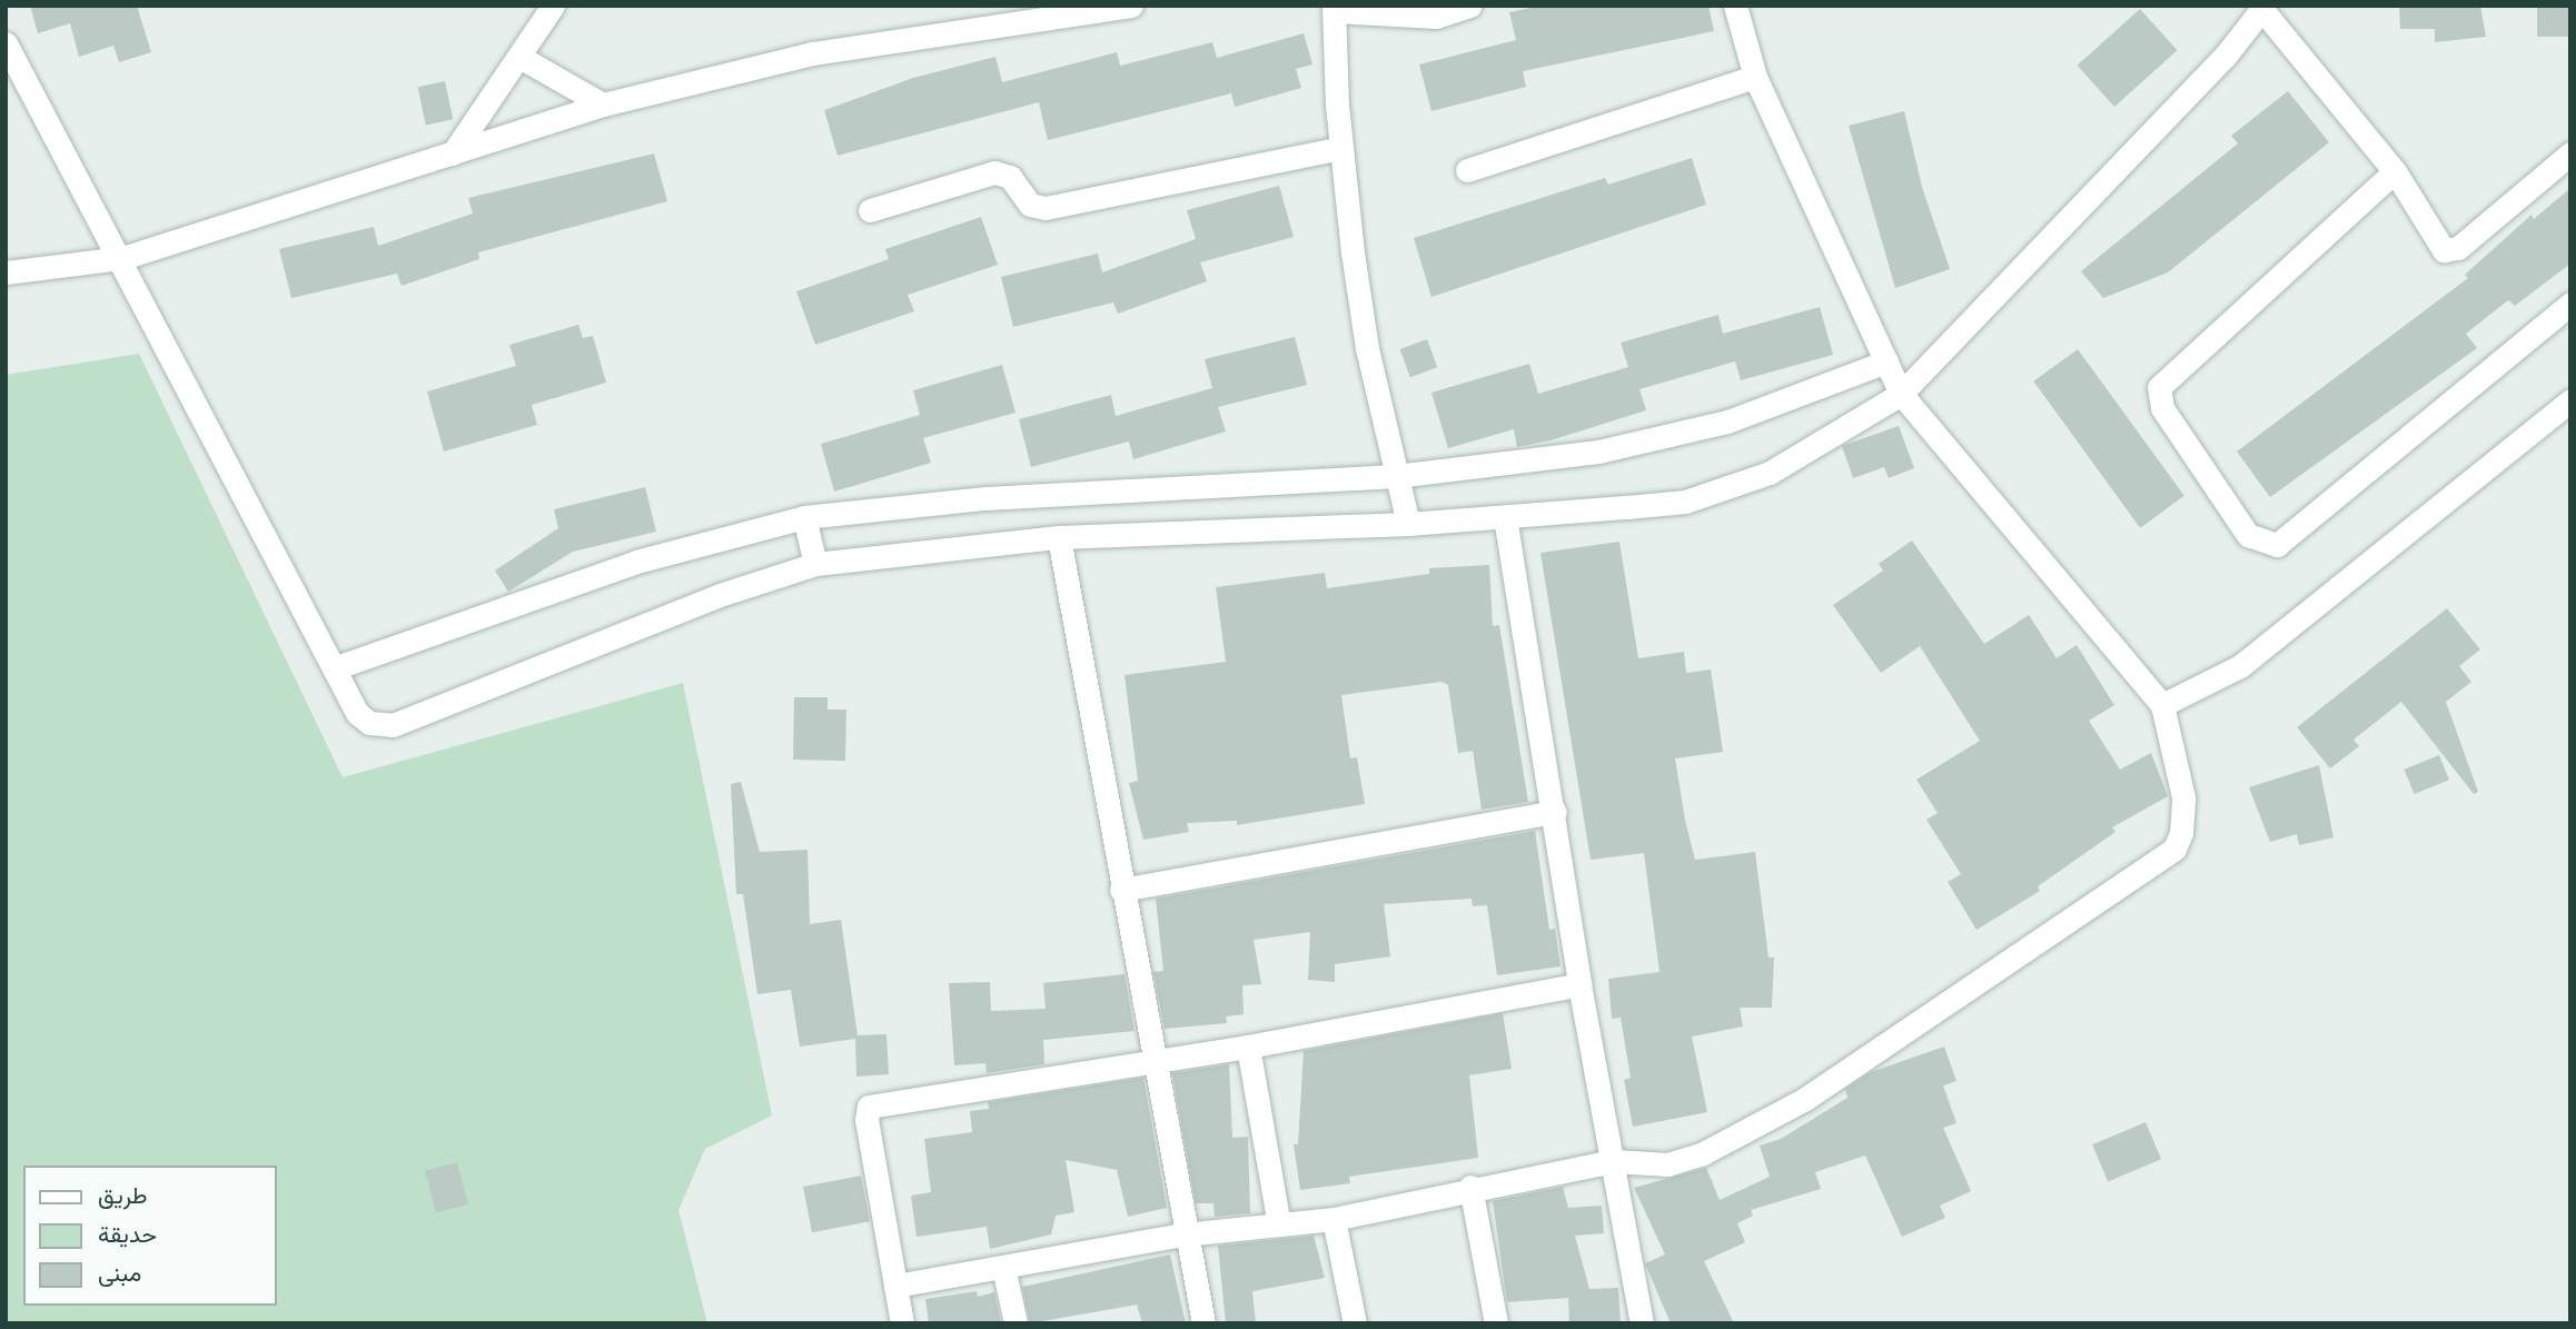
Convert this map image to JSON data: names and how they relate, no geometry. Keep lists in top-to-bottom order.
{
  "legend": ["طريق", "حديقة", "مبنى"]
}
